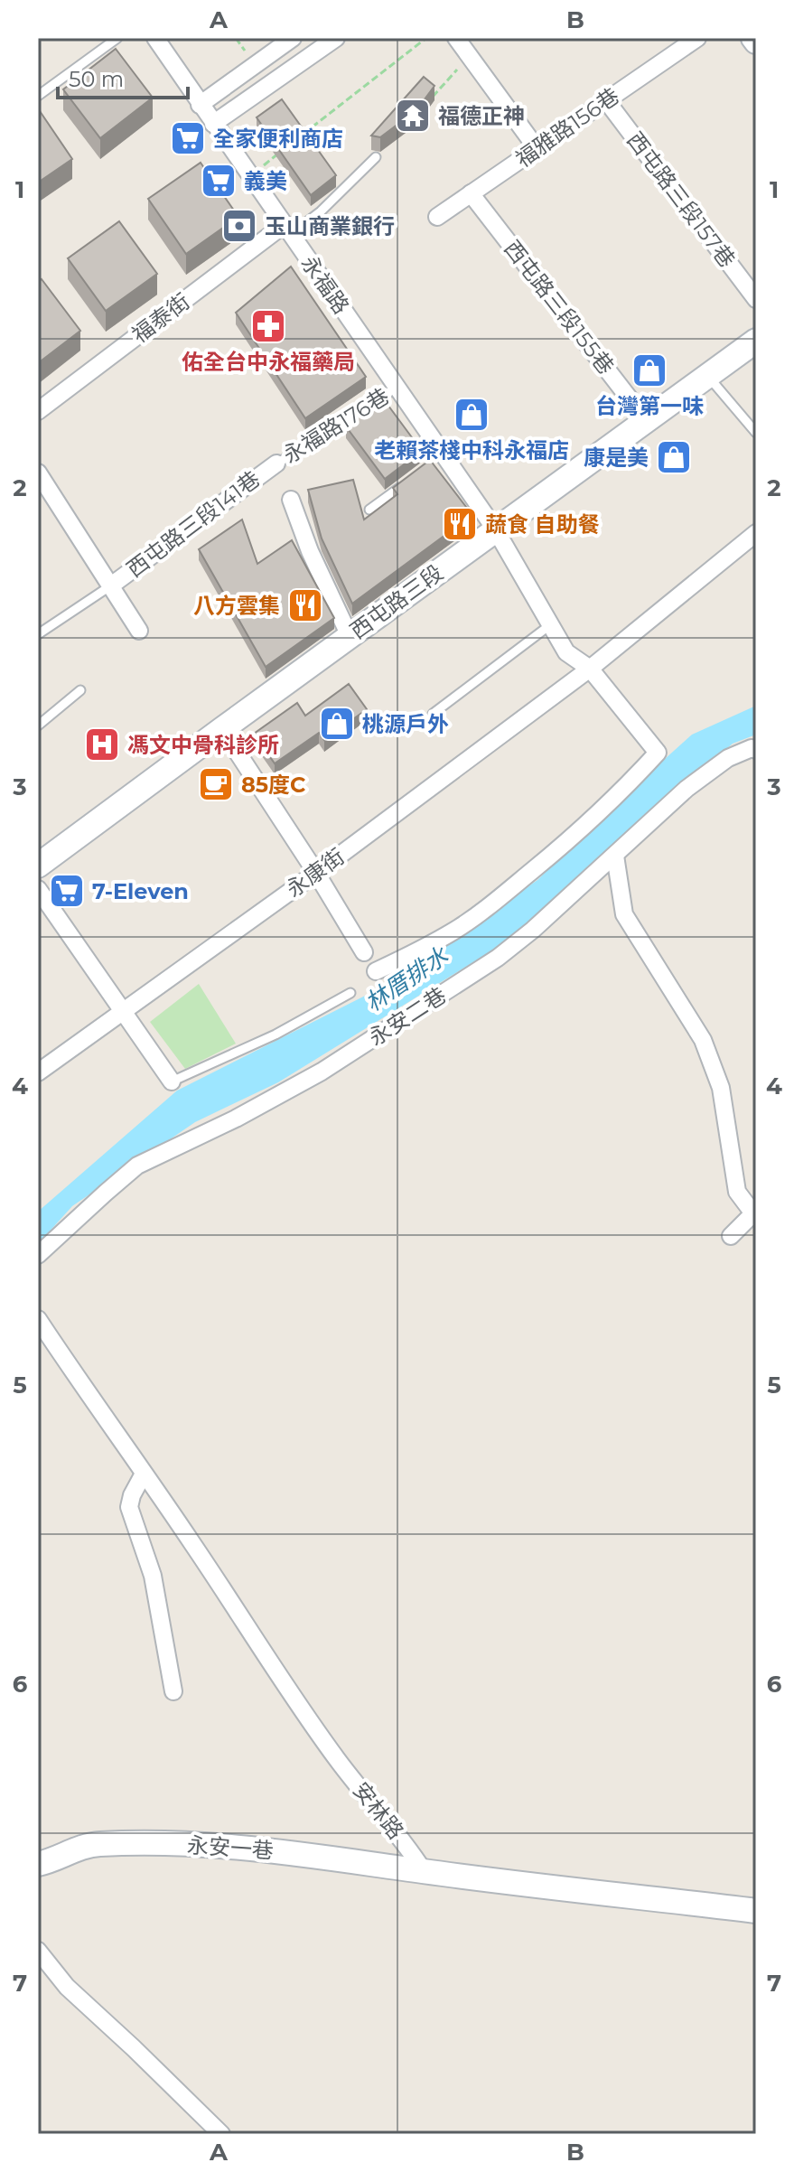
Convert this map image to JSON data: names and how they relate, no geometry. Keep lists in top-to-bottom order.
{
  "streets": {
    "street": [
      "福雅路156巷",
      "西屯路三段157巷",
      "永福路",
      "西屯路三段155巷",
      "福泰街",
      "西屯路三段141巷",
      "西屯路三段",
      "永康街",
      "永安二巷",
      "安林路",
      "永安一巷"
    ],
    "lane": ["永福路176巷"]
  },
  "crossings": [
    ["福雅路156巷", "西屯路三段157巷"],
    ["福雅路156巷", "西屯路三段155巷"],
    ["永福路", "福泰街"],
    ["永福路", "永福路176巷"],
    ["永福路", "西屯路三段"],
    ["永福路", "永康街"],
    ["西屯路三段155巷", "西屯路三段"],
    ["永福路176巷", "西屯路三段141巷"],
    ["安林路", "永安一巷"]
  ],
  "water": ["林厝排水"],
  "places": {
    "temple": ["福德正神"],
    "supermarket": ["全家便利商店", "義美", "7-Eleven"],
    "bank": ["玉山商業銀行"],
    "pharmacy": ["佑全台中永福藥局"],
    "shop": [
      "台灣第一味",
      "老賴茶棧中科永福店",
      "康是美",
      "桃源戶外"
    ],
    "restaurant": ["蔬食 自助餐", "八方雲集"],
    "hospital": ["馮文中骨科診所"],
    "cafe": ["85度C"]
  },
  "scale_bar": "50 m",
  "grid": {
    "columns": ["A", "B"],
    "rows": [
      "1",
      "2",
      "3",
      "4",
      "5",
      "6",
      "7"
    ]
  }
}
